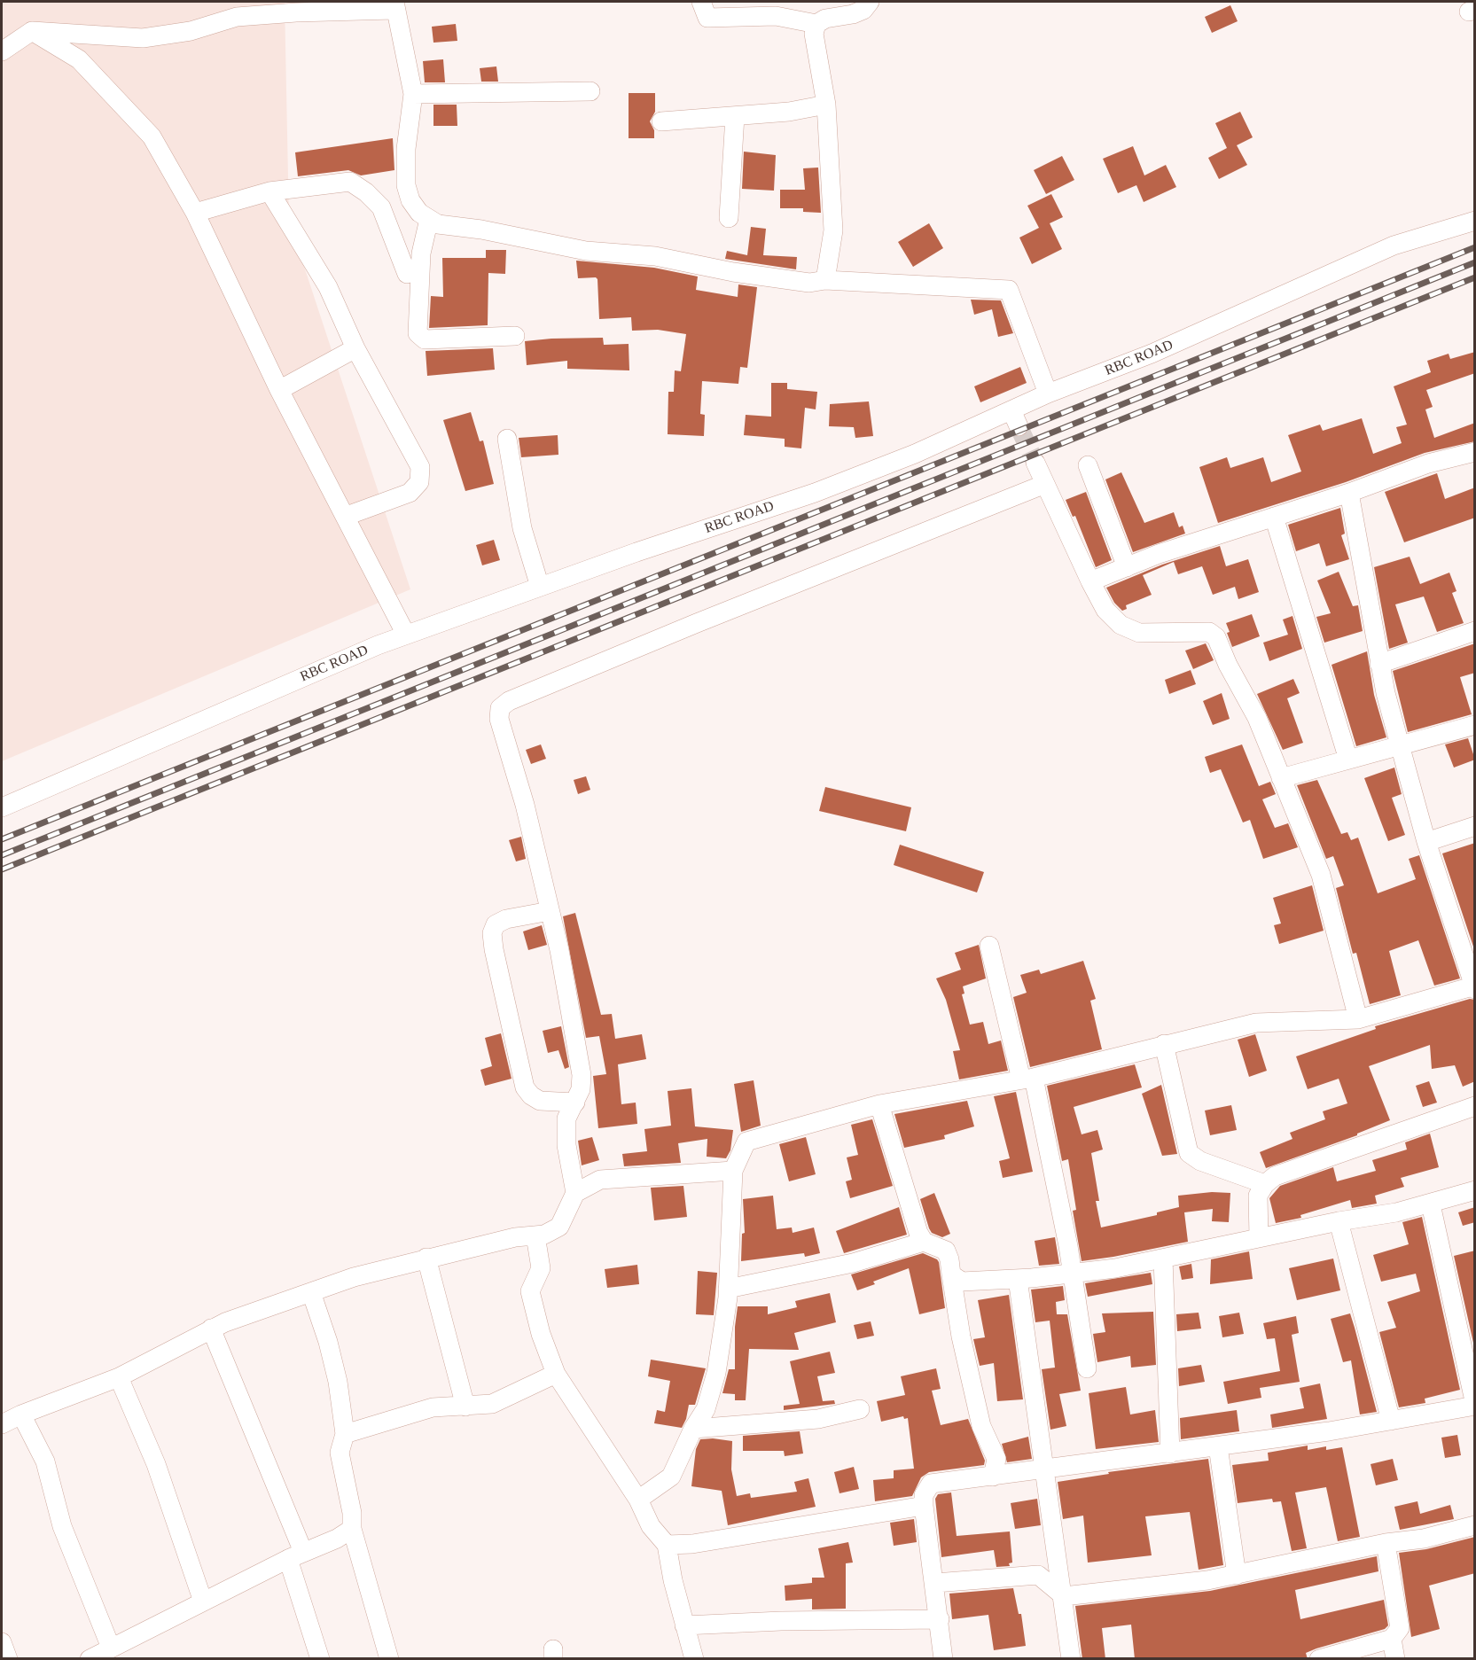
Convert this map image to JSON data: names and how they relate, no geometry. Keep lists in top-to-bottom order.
{
  "streets": {
    "street": ["RBC ROAD"]
  }
}
